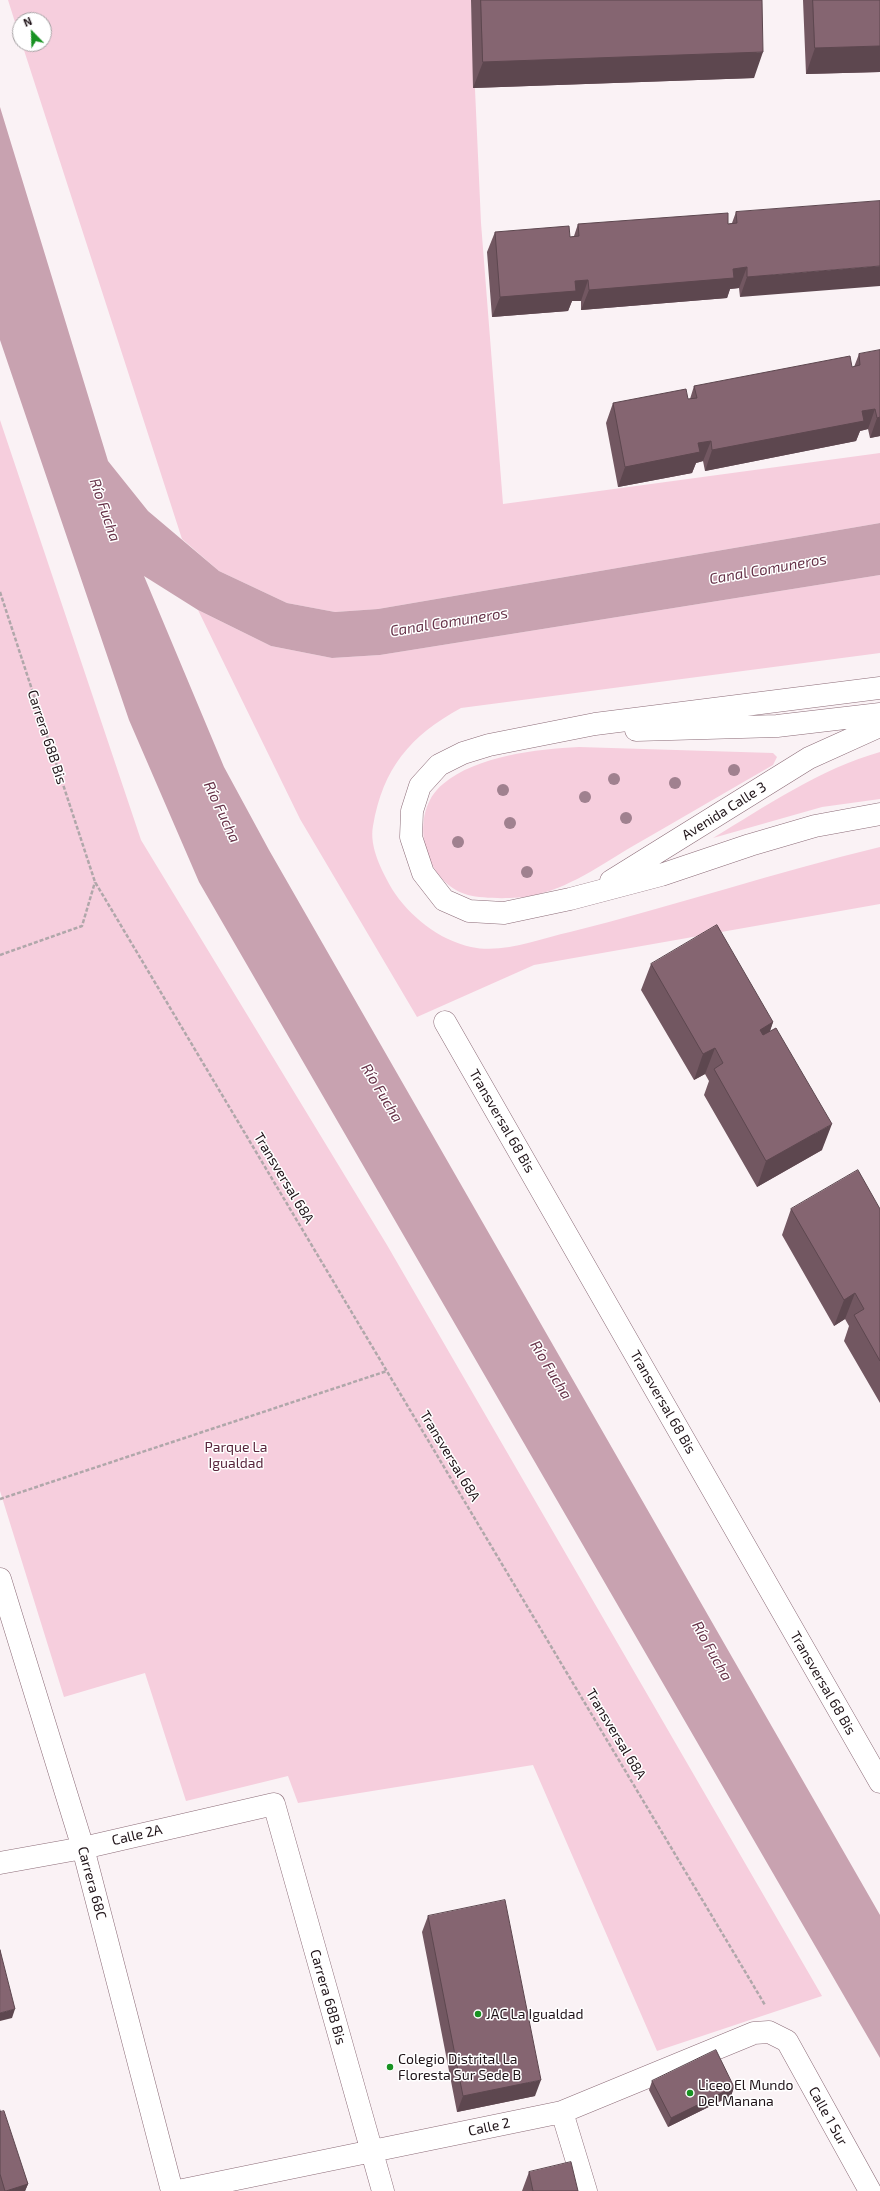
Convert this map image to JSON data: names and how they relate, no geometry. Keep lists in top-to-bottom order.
{
  "streets": {
    "street": [
      "Carrera 68B Bis",
      "Avenida Calle 3",
      "Transversal 68 Bis",
      "Calle 2A",
      "Carrera 68C",
      "Calle 1 Sur",
      "Calle 2"
    ],
    "path": ["Transversal 68A"]
  },
  "crossings": [
    ["Carrera 68B Bis", "Transversal 68A"],
    ["Carrera 68B Bis", "Calle 2A"],
    ["Carrera 68B Bis", "Calle 2"],
    ["Transversal 68A", "Calle 1 Sur"],
    ["Transversal 68A", "Calle 2"],
    ["Calle 2A", "Carrera 68C"],
    ["Calle 1 Sur", "Calle 2"]
  ],
  "water": ["Río Fucha", "Canal Comuneros"],
  "parks": ["Parque La Igualdad"],
  "places": ["JAC La Igualdad", "Colegio Distrital La Floresta Sur Sede B", "Liceo El Mundo Del Manana"],
  "north": "top left"
}
